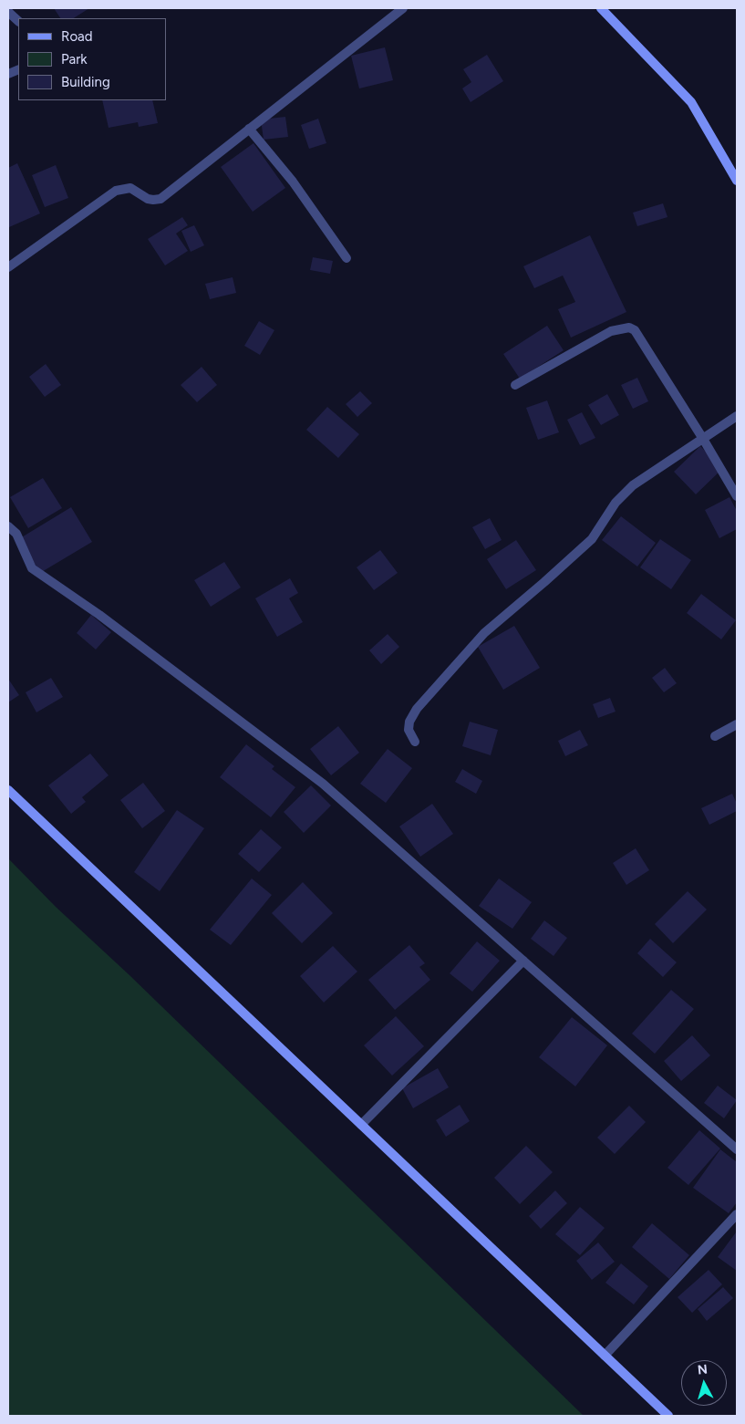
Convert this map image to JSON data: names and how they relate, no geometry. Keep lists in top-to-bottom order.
{
  "legend": ["Road", "Park", "Building"],
  "north": "top"
}
